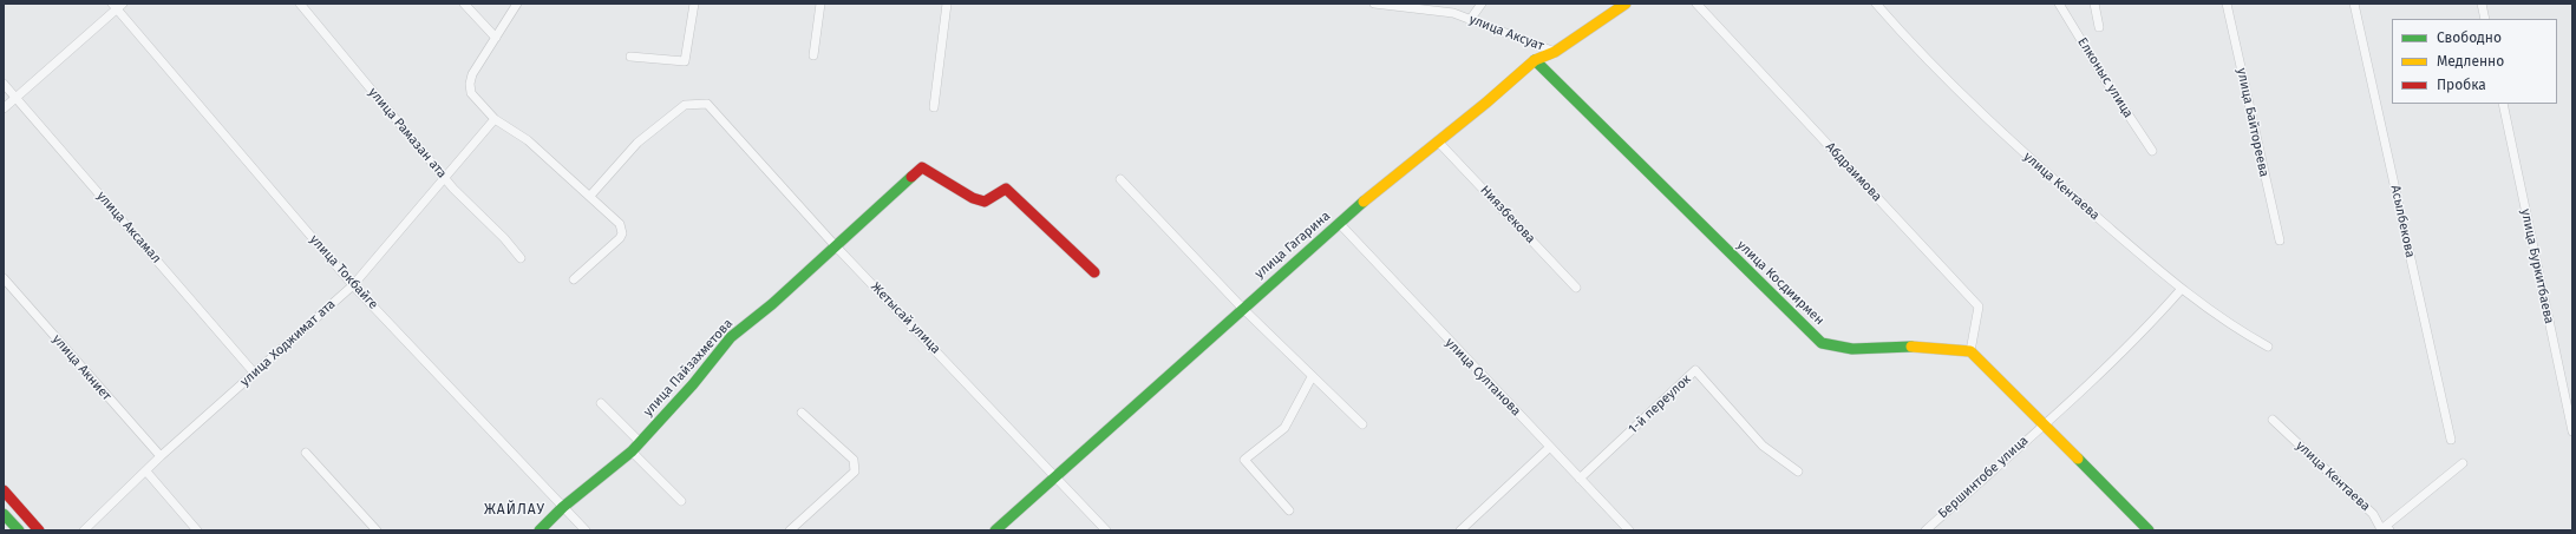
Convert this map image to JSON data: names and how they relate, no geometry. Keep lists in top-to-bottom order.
{
  "streets": {
    "main road": ["улица Гагарина", "улица Косдиирмен", "улица Пайзахметова"],
    "street": [
      "улица Аксуат",
      "Елконыс улица",
      "улица Байтореева",
      "улица Рамазан ата",
      "Абдраимова",
      "улица Кентаева",
      "Ниязбекова",
      "Асылбекова",
      "улица Аксамал",
      "улица Буркитбаева",
      "улица Токбайге",
      "Жетысай улица",
      "улица Ходжимат ата",
      "улица Акниет",
      "улица Султанова",
      "1-й переулок",
      "Бершинтобе улица"
    ]
  },
  "crossings": [
    ["улица Аксуат", "улица Гагарина"],
    ["улица Рамазан ата", "улица Ходжимат ата"],
    ["Абдраимова", "улица Косдиирмен"],
    ["улица Кентаева", "Бершинтобе улица"],
    ["Ниязбекова", "улица Гагарина"],
    ["улица Аксамал", "улица Ходжимат ата"],
    ["улица Гагарина", "улица Косдиирмен"],
    ["улица Гагарина", "Жетысай улица"],
    ["улица Гагарина", "улица Султанова"],
    ["улица Токбайге", "улица Ходжимат ата"],
    ["улица Токбайге", "улица Пайзахметова"],
    ["Жетысай улица", "улица Пайзахметова"],
    ["улица Ходжимат ата", "улица Акниет"],
    ["улица Султанова", "1-й переулок"]
  ],
  "districts": ["ЖАЙЛАУ"],
  "legend": ["Свободно", "Медленно", "Пробка"]
}
